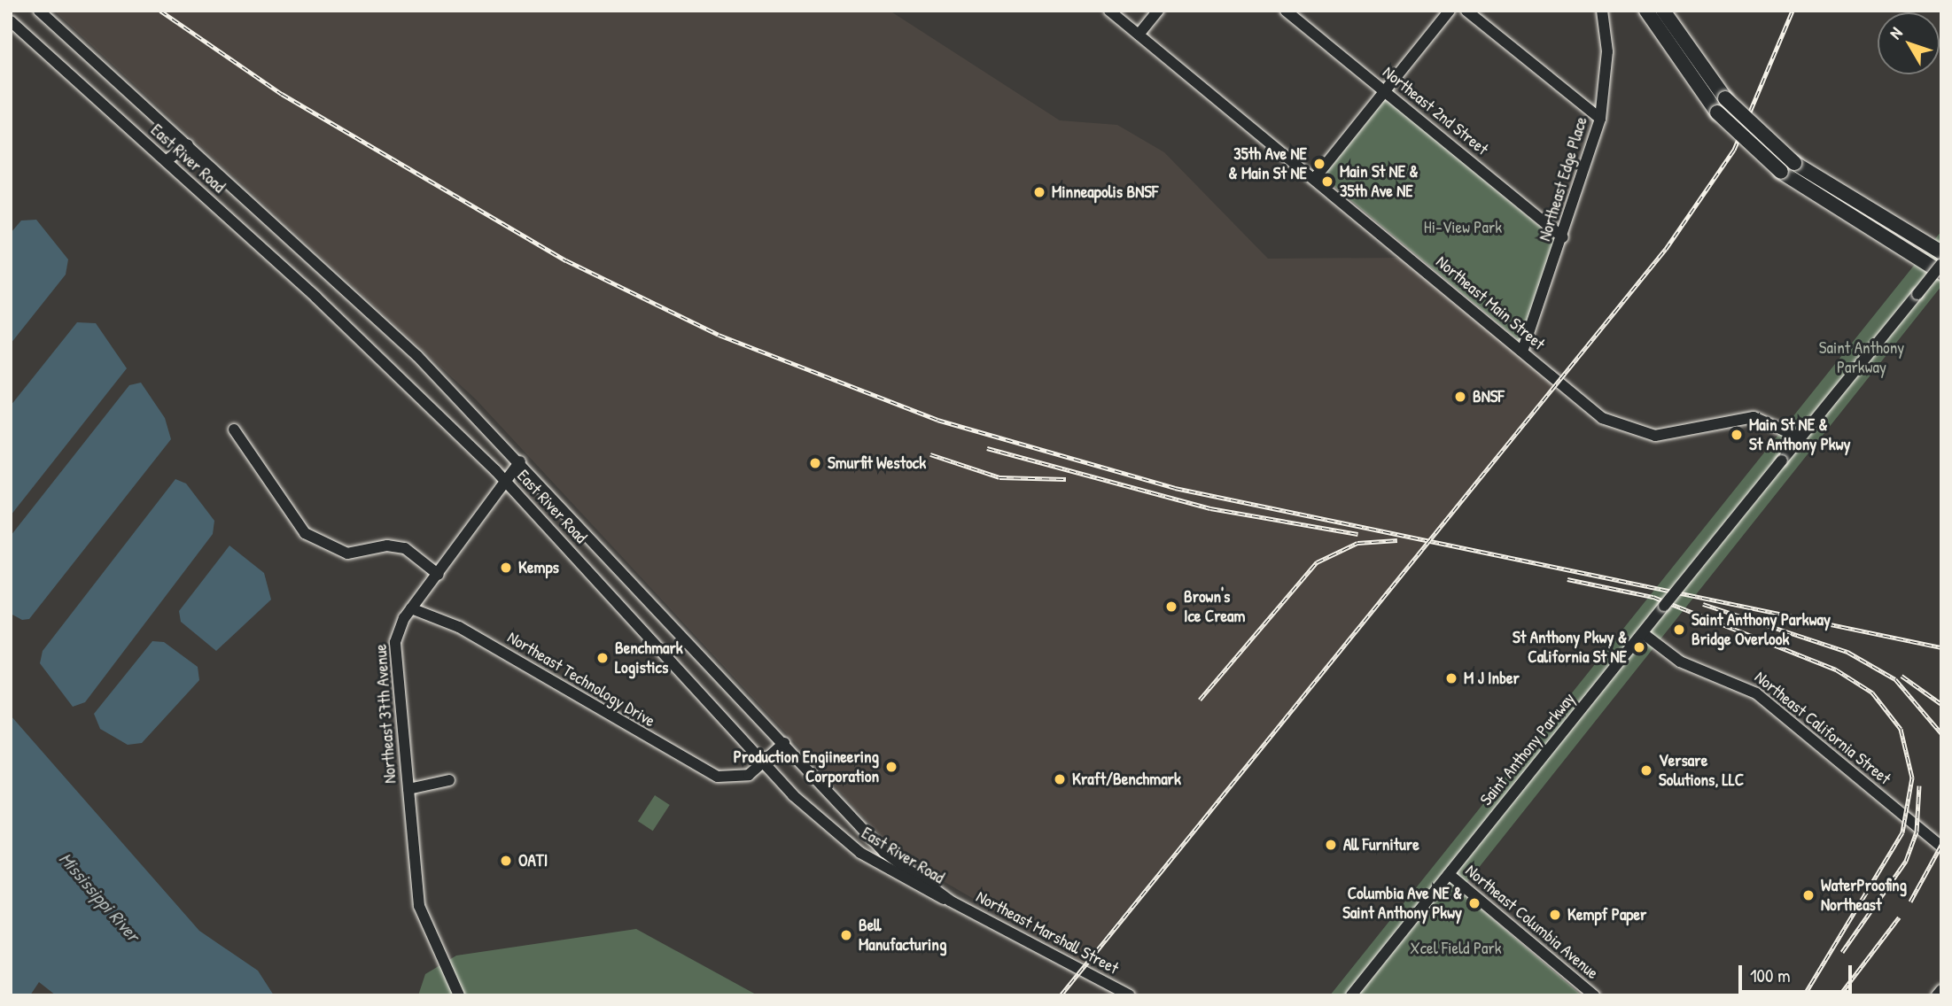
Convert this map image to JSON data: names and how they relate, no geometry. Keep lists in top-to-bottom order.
{
  "streets": {
    "street": [
      "Northeast 2nd Street",
      "East River Road",
      "Northeast Edge Place",
      "Northeast Main Street",
      "Northeast Technology Drive",
      "Northeast 37th Avenue",
      "Northeast California Street",
      "Saint Anthony Parkway",
      "Northeast Columbia Avenue",
      "Northeast Marshall Street"
    ]
  },
  "crossings": [
    ["Northeast 2nd Street", "Northeast Edge Place"],
    ["East River Road", "Northeast Technology Drive"],
    ["East River Road", "Northeast 37th Avenue"],
    ["East River Road", "Northeast Marshall Street"],
    ["Northeast Edge Place", "Northeast Main Street"],
    ["Northeast Main Street", "Saint Anthony Parkway"],
    ["Northeast Technology Drive", "Northeast 37th Avenue"],
    ["Northeast California Street", "Saint Anthony Parkway"],
    ["Saint Anthony Parkway", "Northeast Columbia Avenue"]
  ],
  "water": ["Mississippi River"],
  "parks": ["Hi-View Park", "Saint Anthony Parkway", "Xcel Field Park"],
  "places": [
    "35th Ave NE & Main St NE",
    "Main St NE & 35th Ave NE",
    "Minneapolis BNSF",
    "BNSF",
    "Main St NE & St Anthony Pkwy",
    "Smurfit Westock",
    "Kemps",
    "Brown's Ice Cream",
    "Saint Anthony Parkway Bridge Overlook",
    "St Anthony Pkwy & California St NE",
    "Benchmark Logistics",
    "M J Inber",
    "Production Engiineering Corporation",
    "Versare Solutions, LLC",
    "Kraft/Benchmark",
    "All Furniture",
    "OATI",
    "WaterProofing Northeast",
    "Columbia Ave NE & Saint Anthony Pkwy",
    "Kempf Paper",
    "Bell Manufacturing"
  ],
  "scale_bar": "100 m",
  "north": "top left"
}
